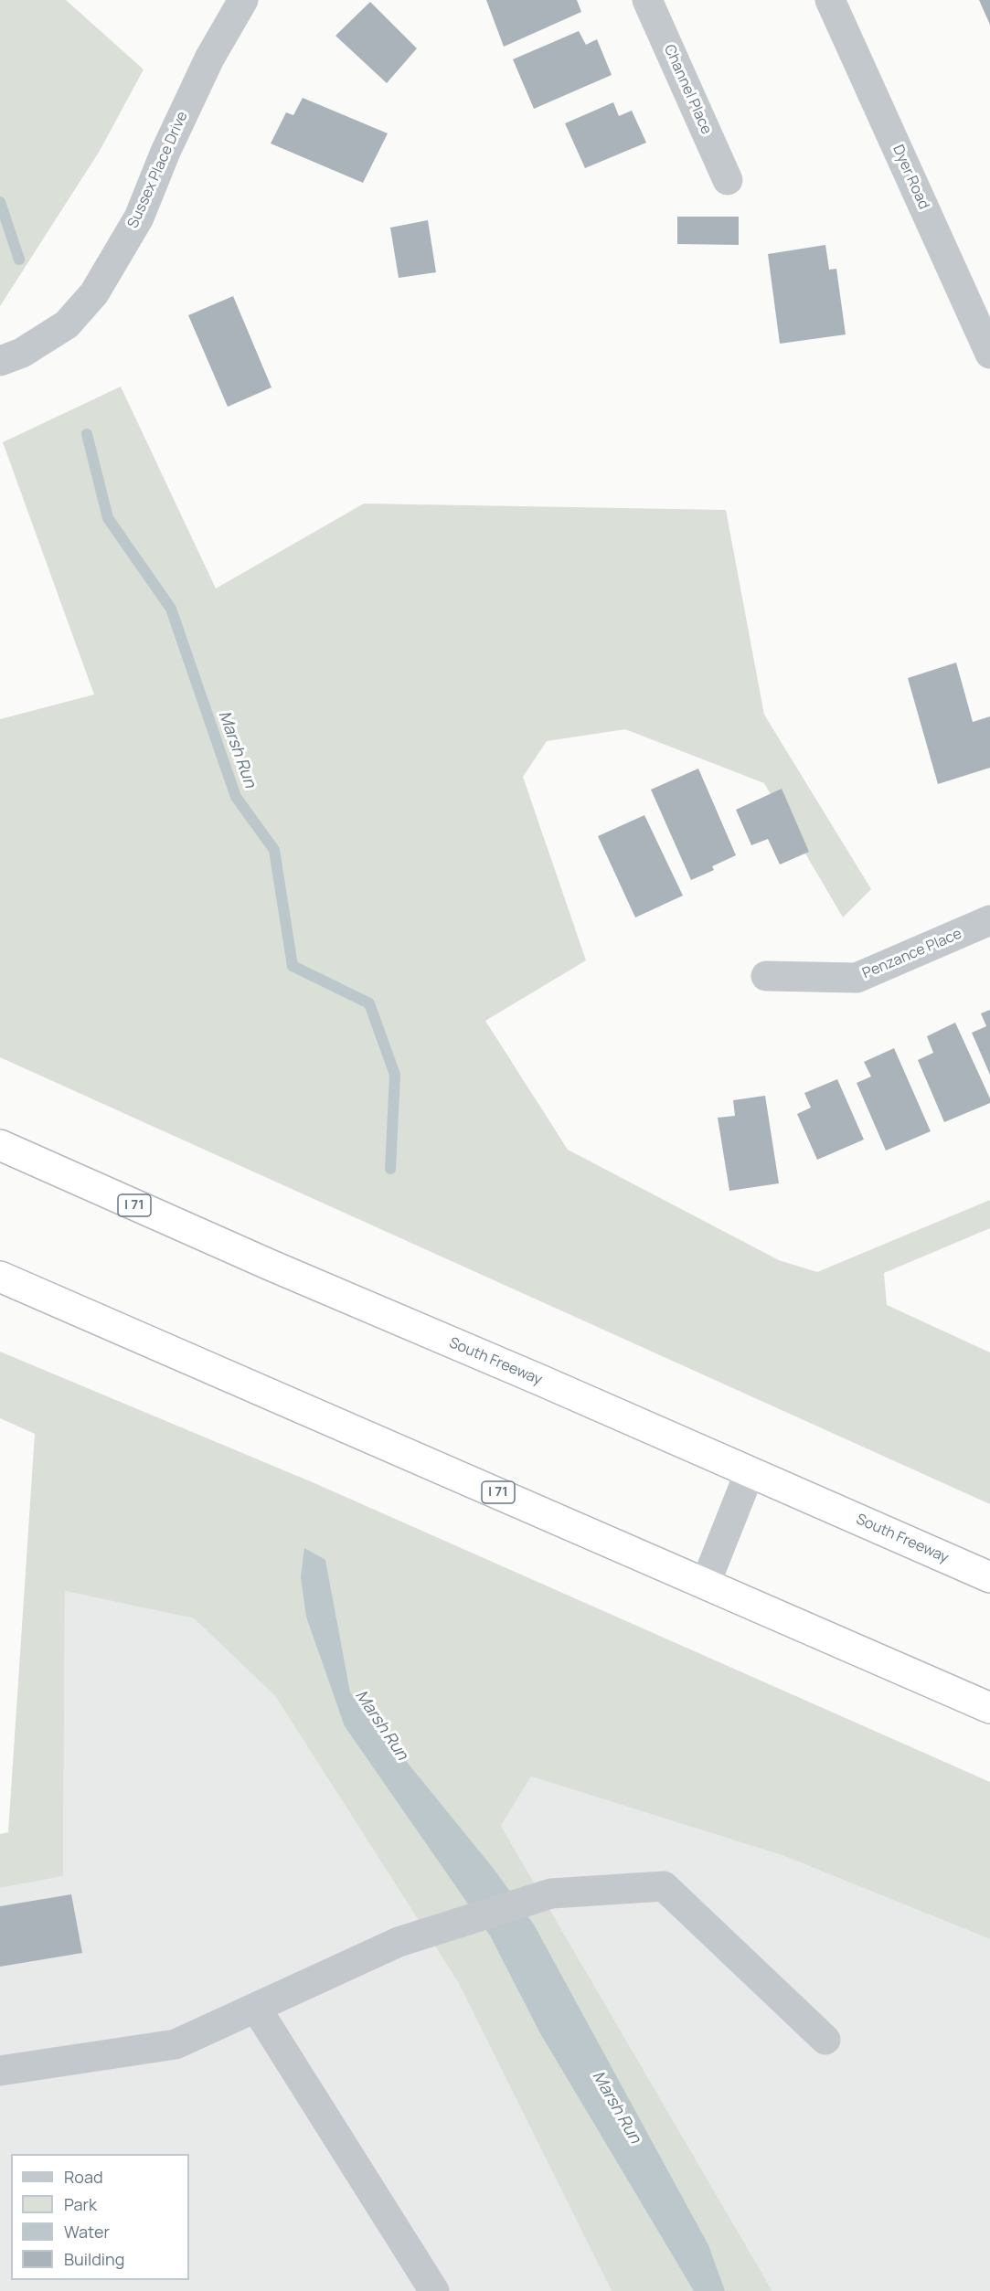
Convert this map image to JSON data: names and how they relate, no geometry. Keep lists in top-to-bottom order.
{
  "streets": {
    "highway": ["I 71", "South Freeway"],
    "street": [
      "Channel Place",
      "Sussex Place Drive",
      "Dyer Road",
      "Penzance Place"
    ]
  },
  "water": ["Marsh Run"],
  "legend": [
    "Road",
    "Park",
    "Water",
    "Building"
  ]
}
